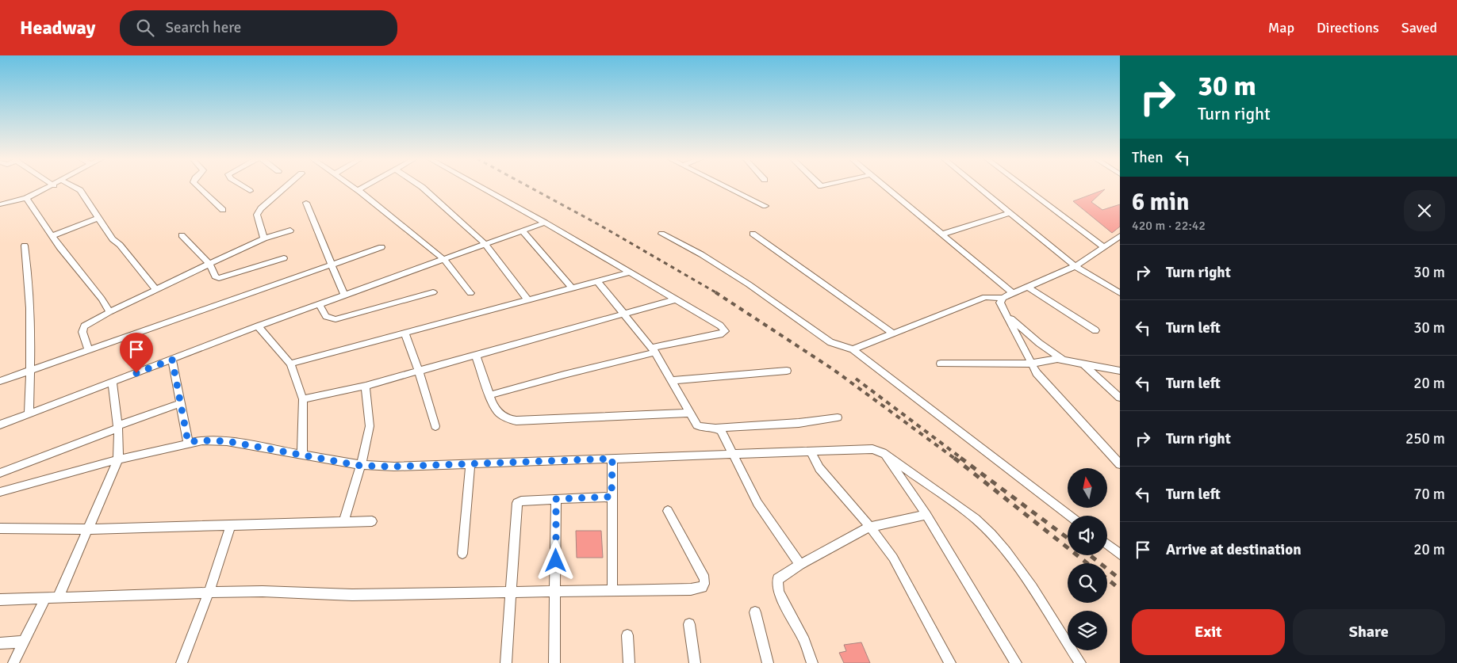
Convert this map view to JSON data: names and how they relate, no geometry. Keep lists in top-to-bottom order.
{
  "north": "top",
  "page": {
    "header": "Headway",
    "search": "Search here",
    "nav": ["Map", "Directions", "Saved"],
    "turn": ["30 m", "Turn right"],
    "then": "Then",
    "heading": ["6 min", "420 m · 22:42"],
    "list": [
      {
        "name": "Turn right",
        "value": "30 m"
      },
      {
        "name": "Turn left",
        "value": "30 m"
      },
      {
        "name": "Turn left",
        "value": "20 m"
      },
      {
        "name": "Turn right",
        "value": "250 m"
      },
      {
        "name": "Turn left",
        "value": "70 m"
      },
      {
        "name": "Arrive at destination",
        "value": "20 m"
      }
    ],
    "buttons": ["Exit", "Share"]
  }
}
